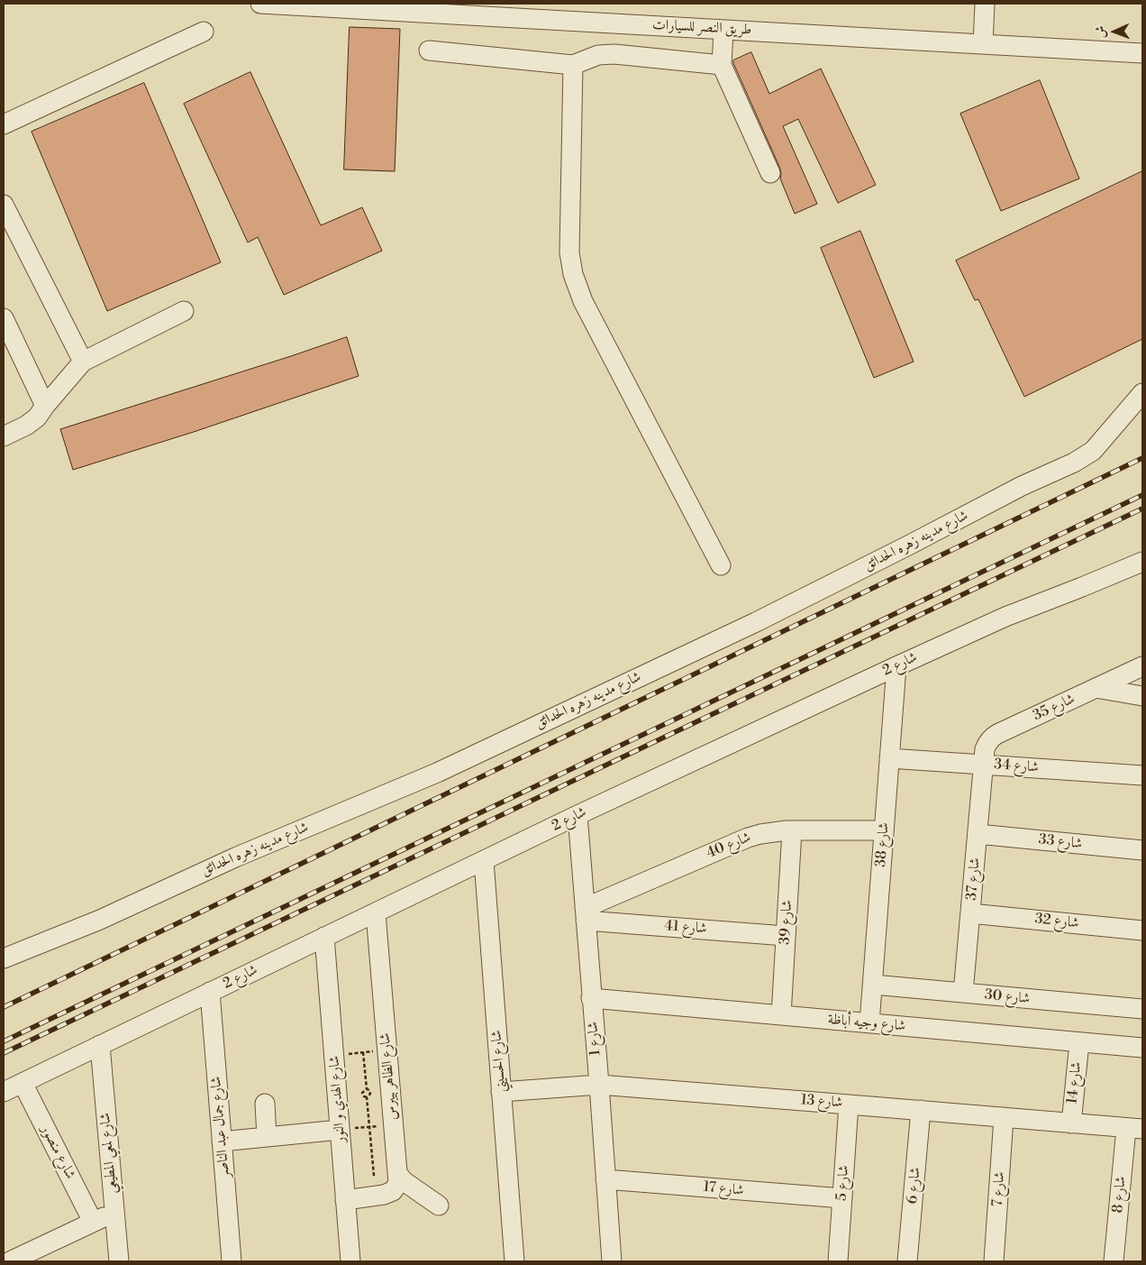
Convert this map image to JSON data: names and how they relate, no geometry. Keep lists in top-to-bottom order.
{
  "streets": {
    "street": [
      "طريق النصر للسيارات",
      "شارع مدينه زهره الحدائق",
      "شارع 2",
      "شارع 35",
      "شارع 34",
      "شارع 33",
      "شارع 38",
      "شارع 40",
      "شارع 37",
      "شارع 32",
      "شارع 39",
      "شارع 41",
      "شارع 30",
      "شارع وجيه أباظة",
      "شارع 1",
      "شارع الحسيني",
      "شارع الظاهر بيبرس",
      "شارع 14",
      "شارع الهدي و النور",
      "شارع 13",
      "شارع جمال عبد الناصر",
      "شارع منصور",
      "شارع لمعي المطيعي",
      "شارع 5",
      "شارع 6",
      "شارع 17",
      "شارع 7",
      "شارع 8"
    ]
  },
  "crossings": [
    ["شارع 2", "شارع 38"],
    ["شارع 2", "شارع 1"],
    ["شارع 2", "شارع الحسيني"],
    ["شارع 2", "شارع الظاهر بيبرس"],
    ["شارع 2", "شارع الهدي و النور"],
    ["شارع 2", "شارع جمال عبد الناصر"],
    ["شارع 2", "شارع منصور"],
    ["شارع 2", "شارع لمعي المطيعي"],
    ["شارع 35", "شارع 34"],
    ["شارع 35", "شارع 37"],
    ["شارع 34", "شارع 38"],
    ["شارع 34", "شارع 37"],
    ["شارع 33", "شارع 37"],
    ["شارع 38", "شارع 40"],
    ["شارع 38", "شارع 30"],
    ["شارع 38", "شارع وجيه أباظة"],
    ["شارع 40", "شارع 39"],
    ["شارع 40", "شارع 41"],
    ["شارع 40", "شارع 1"],
    ["شارع 37", "شارع 32"],
    ["شارع 37", "شارع 30"],
    ["شارع 39", "شارع 41"],
    ["شارع 39", "شارع وجيه أباظة"],
    ["شارع 41", "شارع 1"],
    ["شارع وجيه أباظة", "شارع 1"],
    ["شارع وجيه أباظة", "شارع 14"],
    ["شارع 1", "شارع 13"],
    ["شارع 1", "شارع 17"],
    ["شارع الحسيني", "شارع 13"],
    ["شارع الظاهر بيبرس", "شارع الهدي و النور"],
    ["شارع 14", "شارع 13"],
    ["شارع 13", "شارع 5"],
    ["شارع 13", "شارع 6"],
    ["شارع 13", "شارع 7"],
    ["شارع 13", "شارع 8"],
    ["شارع 5", "شارع 17"]
  ],
  "north": "left"
}
